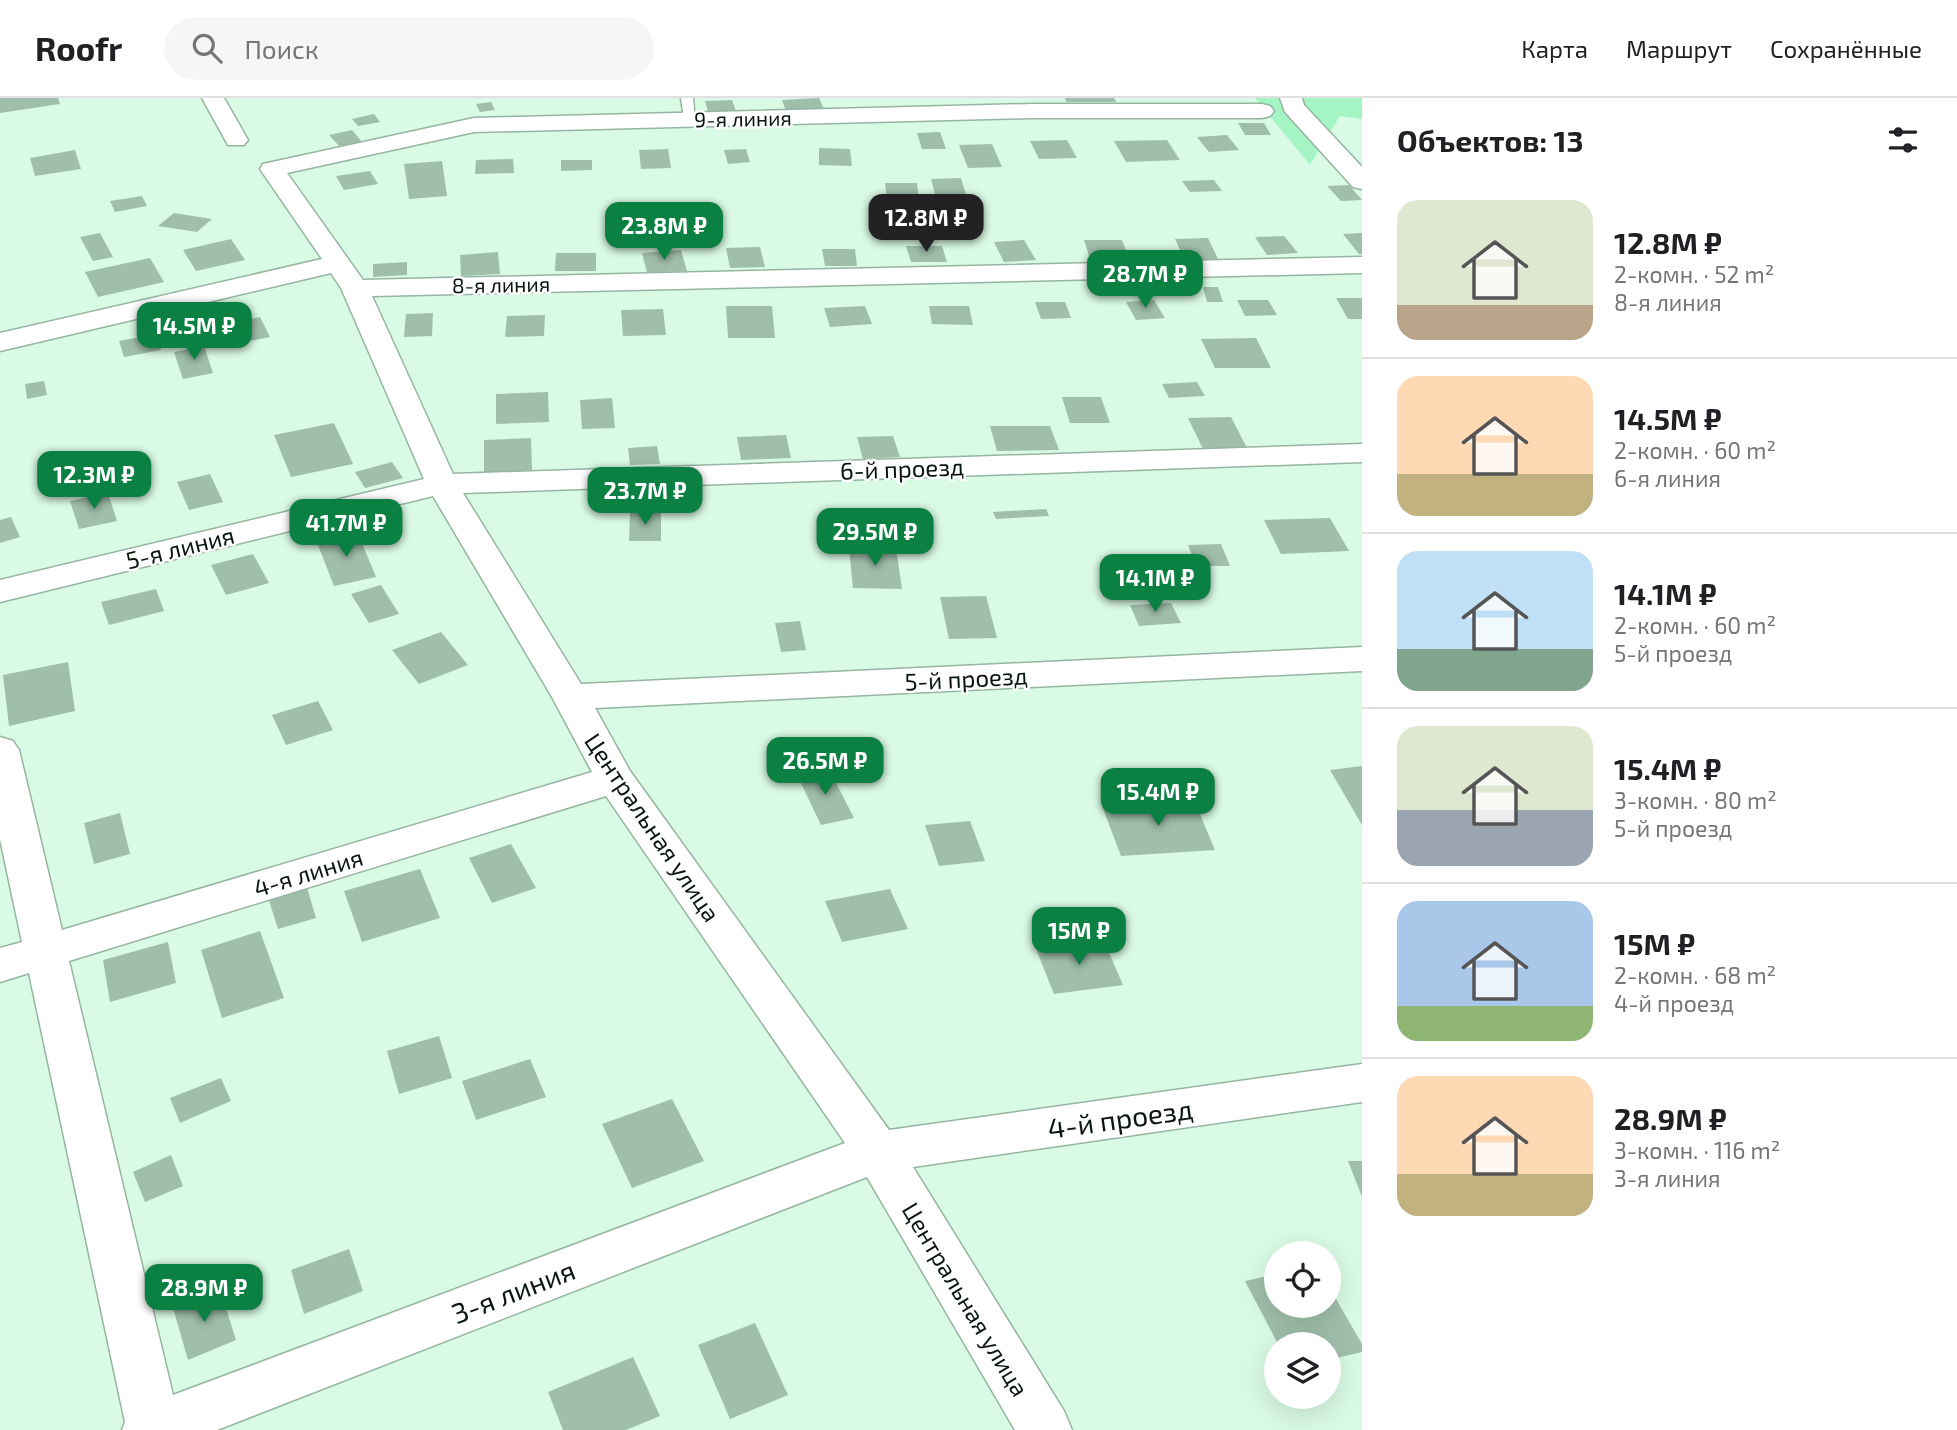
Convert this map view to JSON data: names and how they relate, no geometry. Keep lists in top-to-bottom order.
{
  "streets": {
    "street": [
      "9-я линия",
      "8-я линия",
      "6-й проезд",
      "5-я линия",
      "5-й проезд",
      "Центральная улица",
      "4-я линия",
      "4-й проезд",
      "3-я линия"
    ]
  },
  "crossings": [
    ["9-я линия", "Центральная улица"],
    ["8-я линия", "Центральная улица"],
    ["6-й проезд", "5-я линия"],
    ["6-й проезд", "Центральная улица"],
    ["5-я линия", "Центральная улица"],
    ["5-й проезд", "Центральная улица"],
    ["Центральная улица", "4-я линия"],
    ["Центральная улица", "4-й проезд"],
    ["Центральная улица", "3-я линия"],
    ["4-й проезд", "3-я линия"]
  ],
  "page": {
    "header": "Roofr",
    "search": "Поиск",
    "nav": ["Карта", "Маршрут", "Сохранённые"],
    "heading": "Объектов: 13",
    "list": [
      {
        "name": "12.8M ₽",
        "note": "2-комн. · 52 m² · 8-я линия"
      },
      {
        "name": "14.5M ₽",
        "note": "2-комн. · 60 m² · 6-я линия"
      },
      {
        "name": "14.1M ₽",
        "note": "2-комн. · 60 m² · 5-й проезд"
      },
      {
        "name": "15.4M ₽",
        "note": "3-комн. · 80 m² · 5-й проезд"
      },
      {
        "name": "15M ₽",
        "note": "2-комн. · 68 m² · 4-й проезд"
      },
      {
        "name": "28.9M ₽",
        "note": "3-комн. · 116 m² · 3-я линия"
      }
    ],
    "price": [
      "12.8M ₽",
      "23.8M ₽",
      "28.7M ₽",
      "14.5M ₽",
      "12.3M ₽",
      "23.7M ₽",
      "41.7M ₽",
      "29.5M ₽",
      "14.1M ₽",
      "26.5M ₽",
      "15.4M ₽",
      "15M ₽",
      "28.9M ₽"
    ]
  }
}
